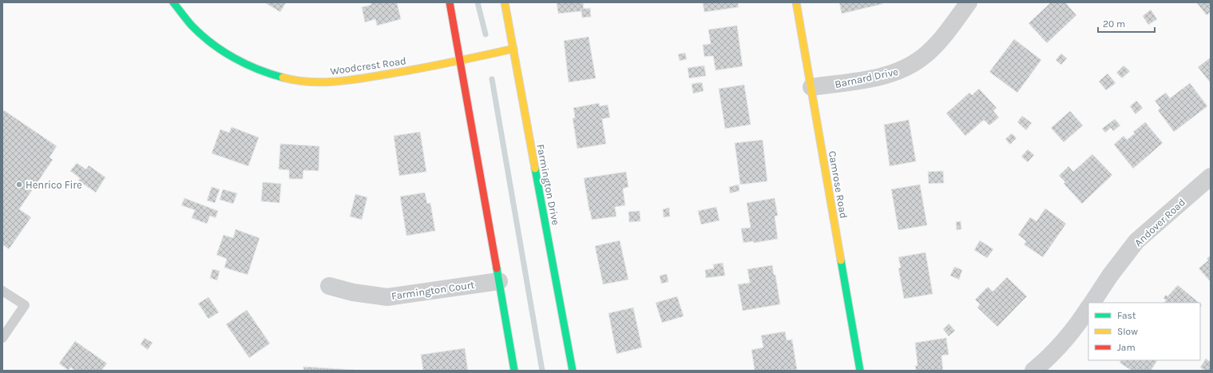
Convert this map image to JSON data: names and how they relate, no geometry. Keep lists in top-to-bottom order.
{
  "streets": {
    "street": [
      "Woodcrest Road",
      "Barnard Drive",
      "Farmington Drive",
      "Camrose Road",
      "Andover Road",
      "Farmington Court"
    ]
  },
  "crossings": [
    ["Woodcrest Road", "Farmington Drive"],
    ["Barnard Drive", "Camrose Road"]
  ],
  "places": ["Henrico Fire"],
  "legend": ["Fast", "Slow", "Jam"],
  "scale_bar": "20 m"
}
